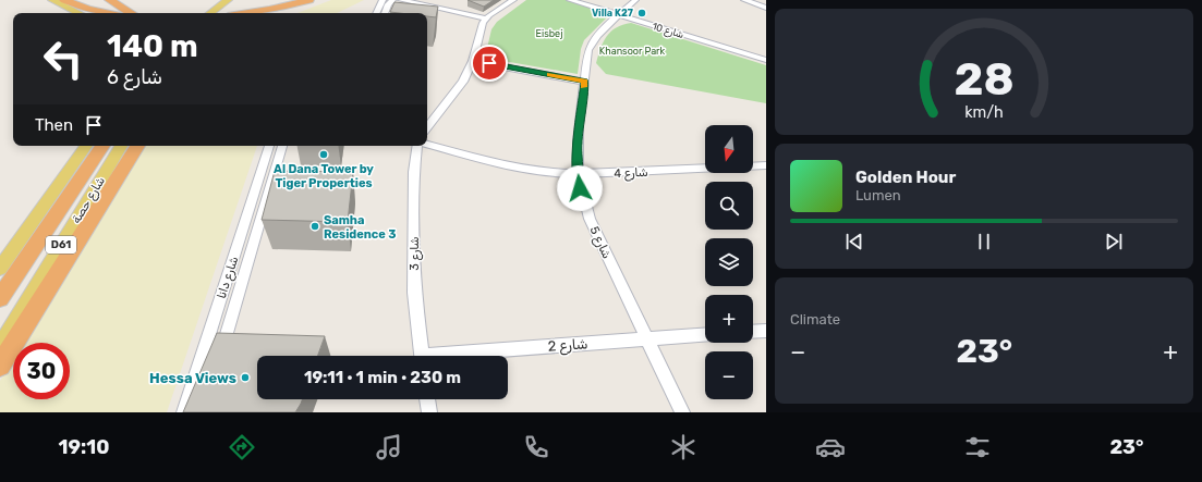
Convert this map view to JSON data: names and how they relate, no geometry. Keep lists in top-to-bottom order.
{
  "streets": {
    "main road": ["شارع حصة", "D61"],
    "street": [
      "شارع 10",
      "شارع 4",
      "شارع 5",
      "شارع 3",
      "شارع دانا",
      "شارع 2"
    ]
  },
  "crossings": [
    ["شارع 10", "شارع 5"],
    ["شارع 4", "شارع 5"],
    ["شارع 5", "شارع 2"]
  ],
  "parks": ["Eisbej", "Khansoor Park"],
  "places": [
    "Villa K27",
    "Al Dana Tower by Tiger Properties",
    "Samha Residence 3",
    "Hessa Views"
  ],
  "north": "bottom",
  "page": {
    "turn": ["140 m", "شارع 6"],
    "then": "Then",
    "map_buttons": ["+", "−"],
    "song": ["Golden Hour", "Lumen"],
    "tile": "Climate",
    "heat": ["−", "23°", "+"],
    "limit": "30",
    "trip": "19:11 · 1 min · 230 m",
    "tabs": ["19:10", "23°"],
    "gauge": ["28", "km/h"]
  }
}
